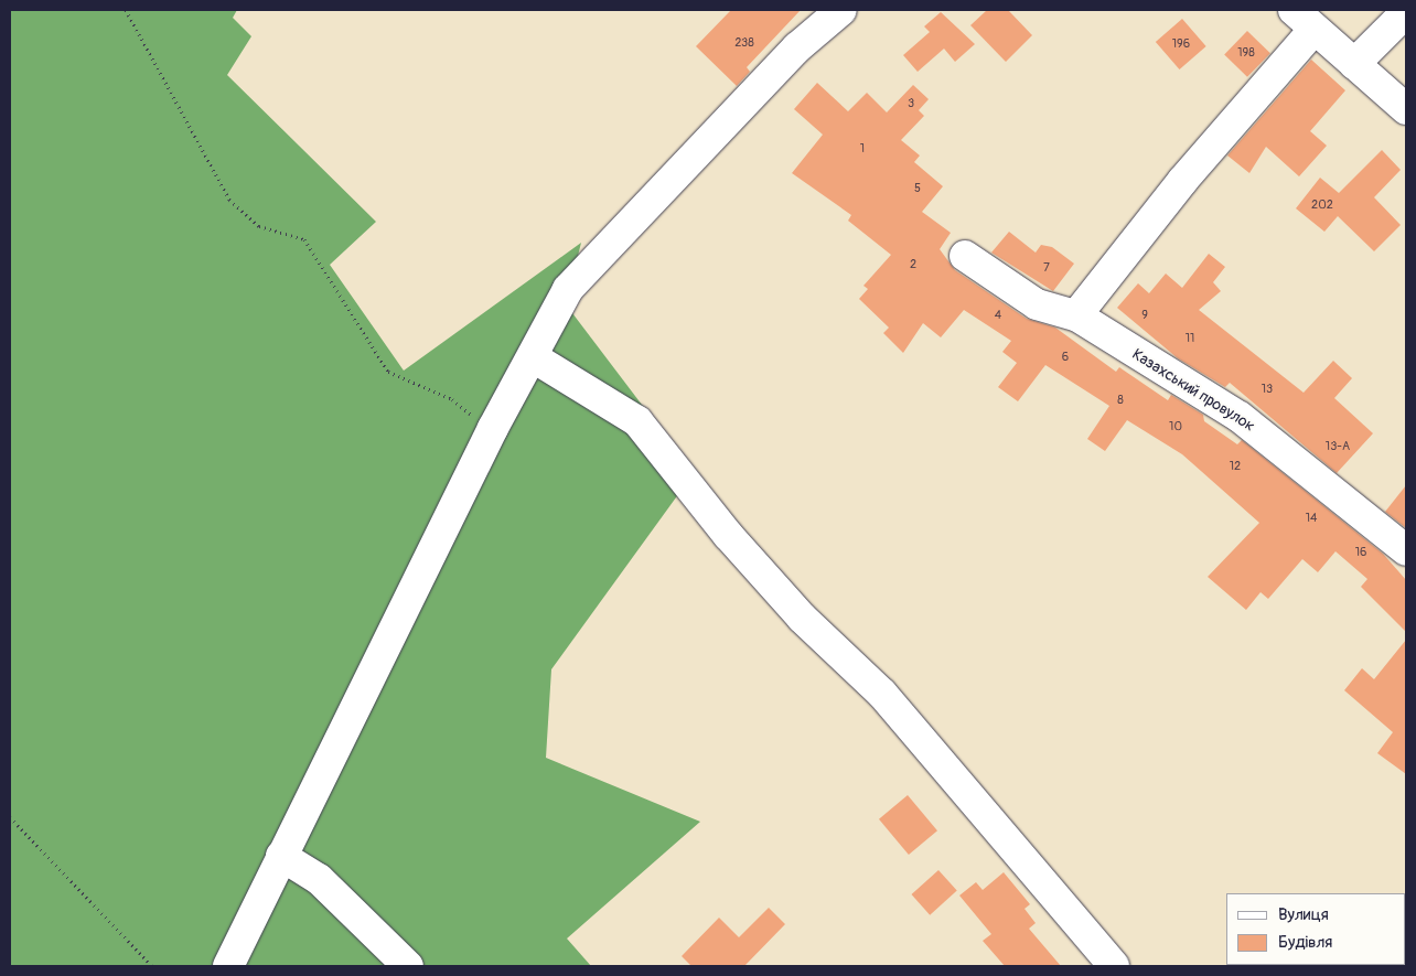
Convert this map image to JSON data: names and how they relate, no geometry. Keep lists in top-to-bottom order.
{
  "streets": {
    "street": ["Казахський провулок"]
  },
  "house_numbers": [
    "238",
    "196",
    "198",
    "3",
    "1",
    "5",
    "202",
    "2",
    "7",
    "4",
    "9",
    "11",
    "6",
    "13",
    "8",
    "10",
    "13-А",
    "12",
    "14",
    "16"
  ],
  "legend": ["Вулиця", "Будівля"]
}
